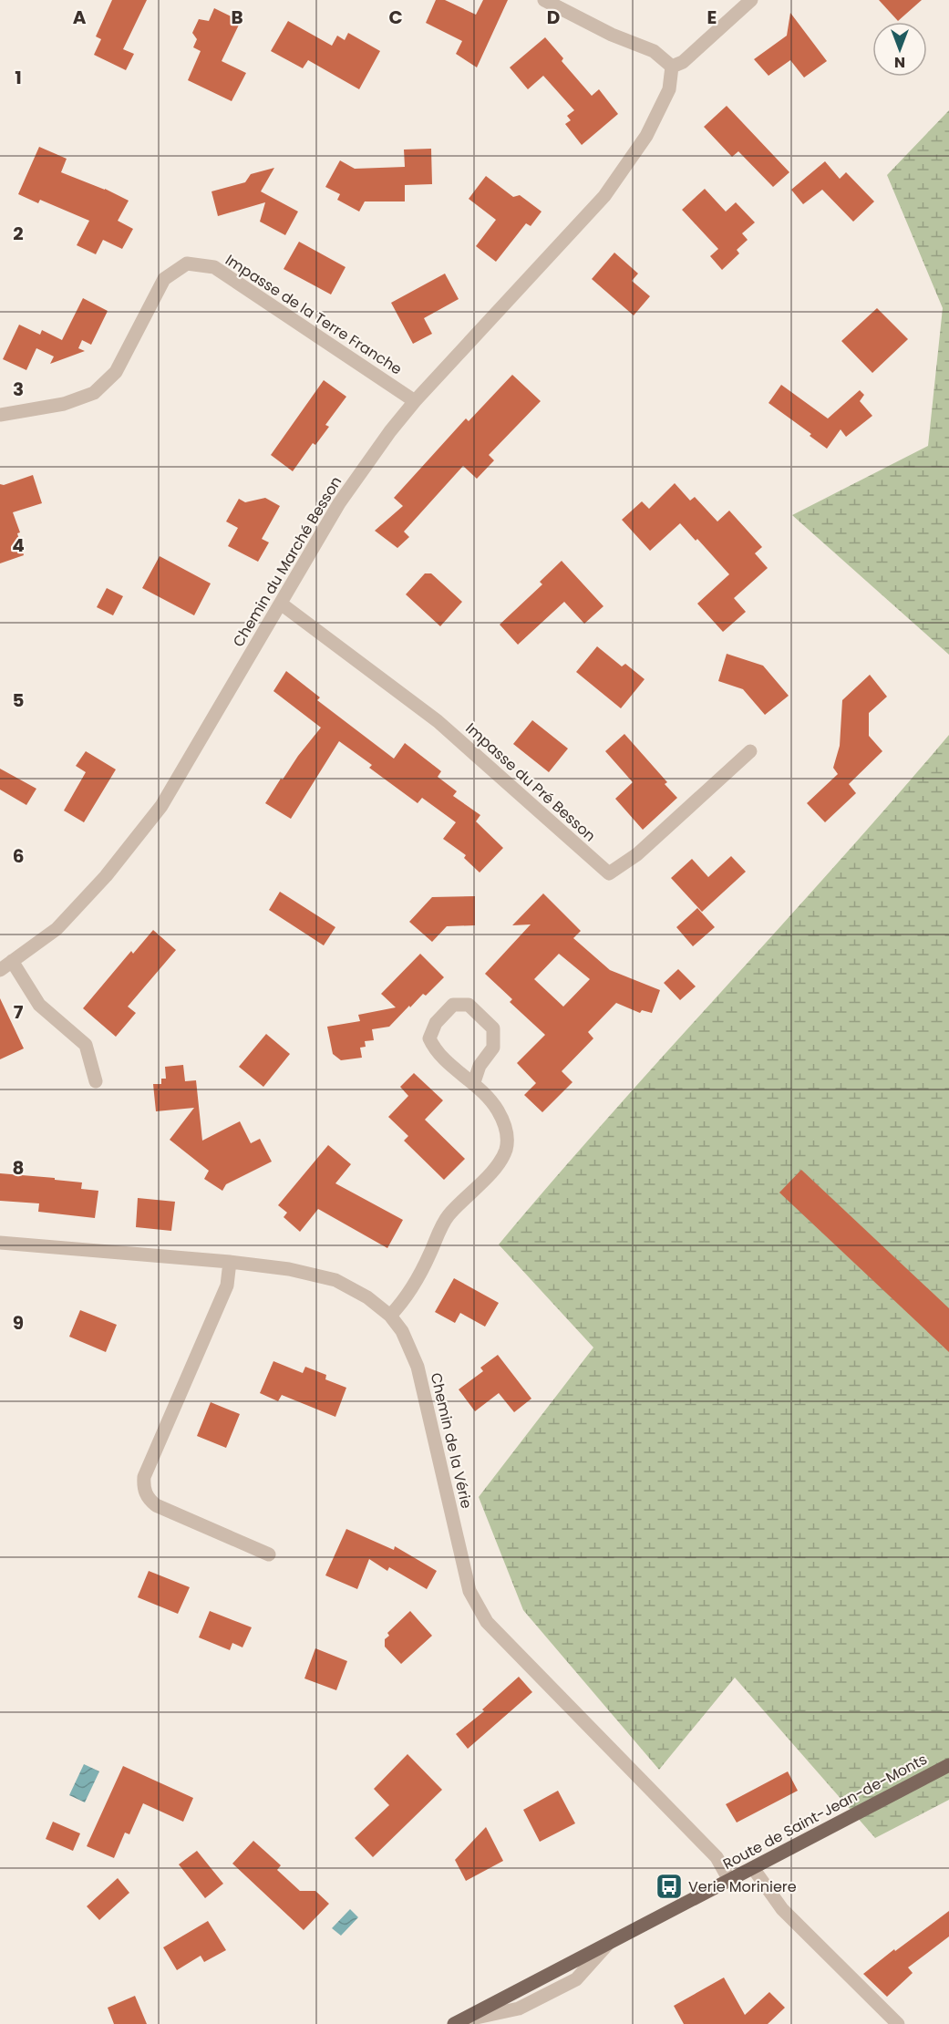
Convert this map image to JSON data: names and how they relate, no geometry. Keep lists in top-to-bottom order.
{
  "streets": {
    "main road": ["Route de Saint-Jean-de-Monts"],
    "street": [
      "Impasse de la Terre Franche",
      "Chemin du Marché Besson",
      "Impasse du Pré Besson",
      "Chemin de la Vérie"
    ]
  },
  "crossings": [
    ["Impasse de la Terre Franche", "Chemin du Marché Besson"],
    ["Chemin du Marché Besson", "Impasse du Pré Besson"],
    ["Chemin de la Vérie", "Route de Saint-Jean-de-Monts"]
  ],
  "places": {
    "bus stop": ["Verie Moriniere"]
  },
  "north": "bottom",
  "grid": {
    "columns": [
      "A",
      "B",
      "C",
      "D",
      "E"
    ],
    "rows": [
      "1",
      "2",
      "3",
      "4",
      "5",
      "6",
      "7",
      "8",
      "9"
    ]
  }
}
